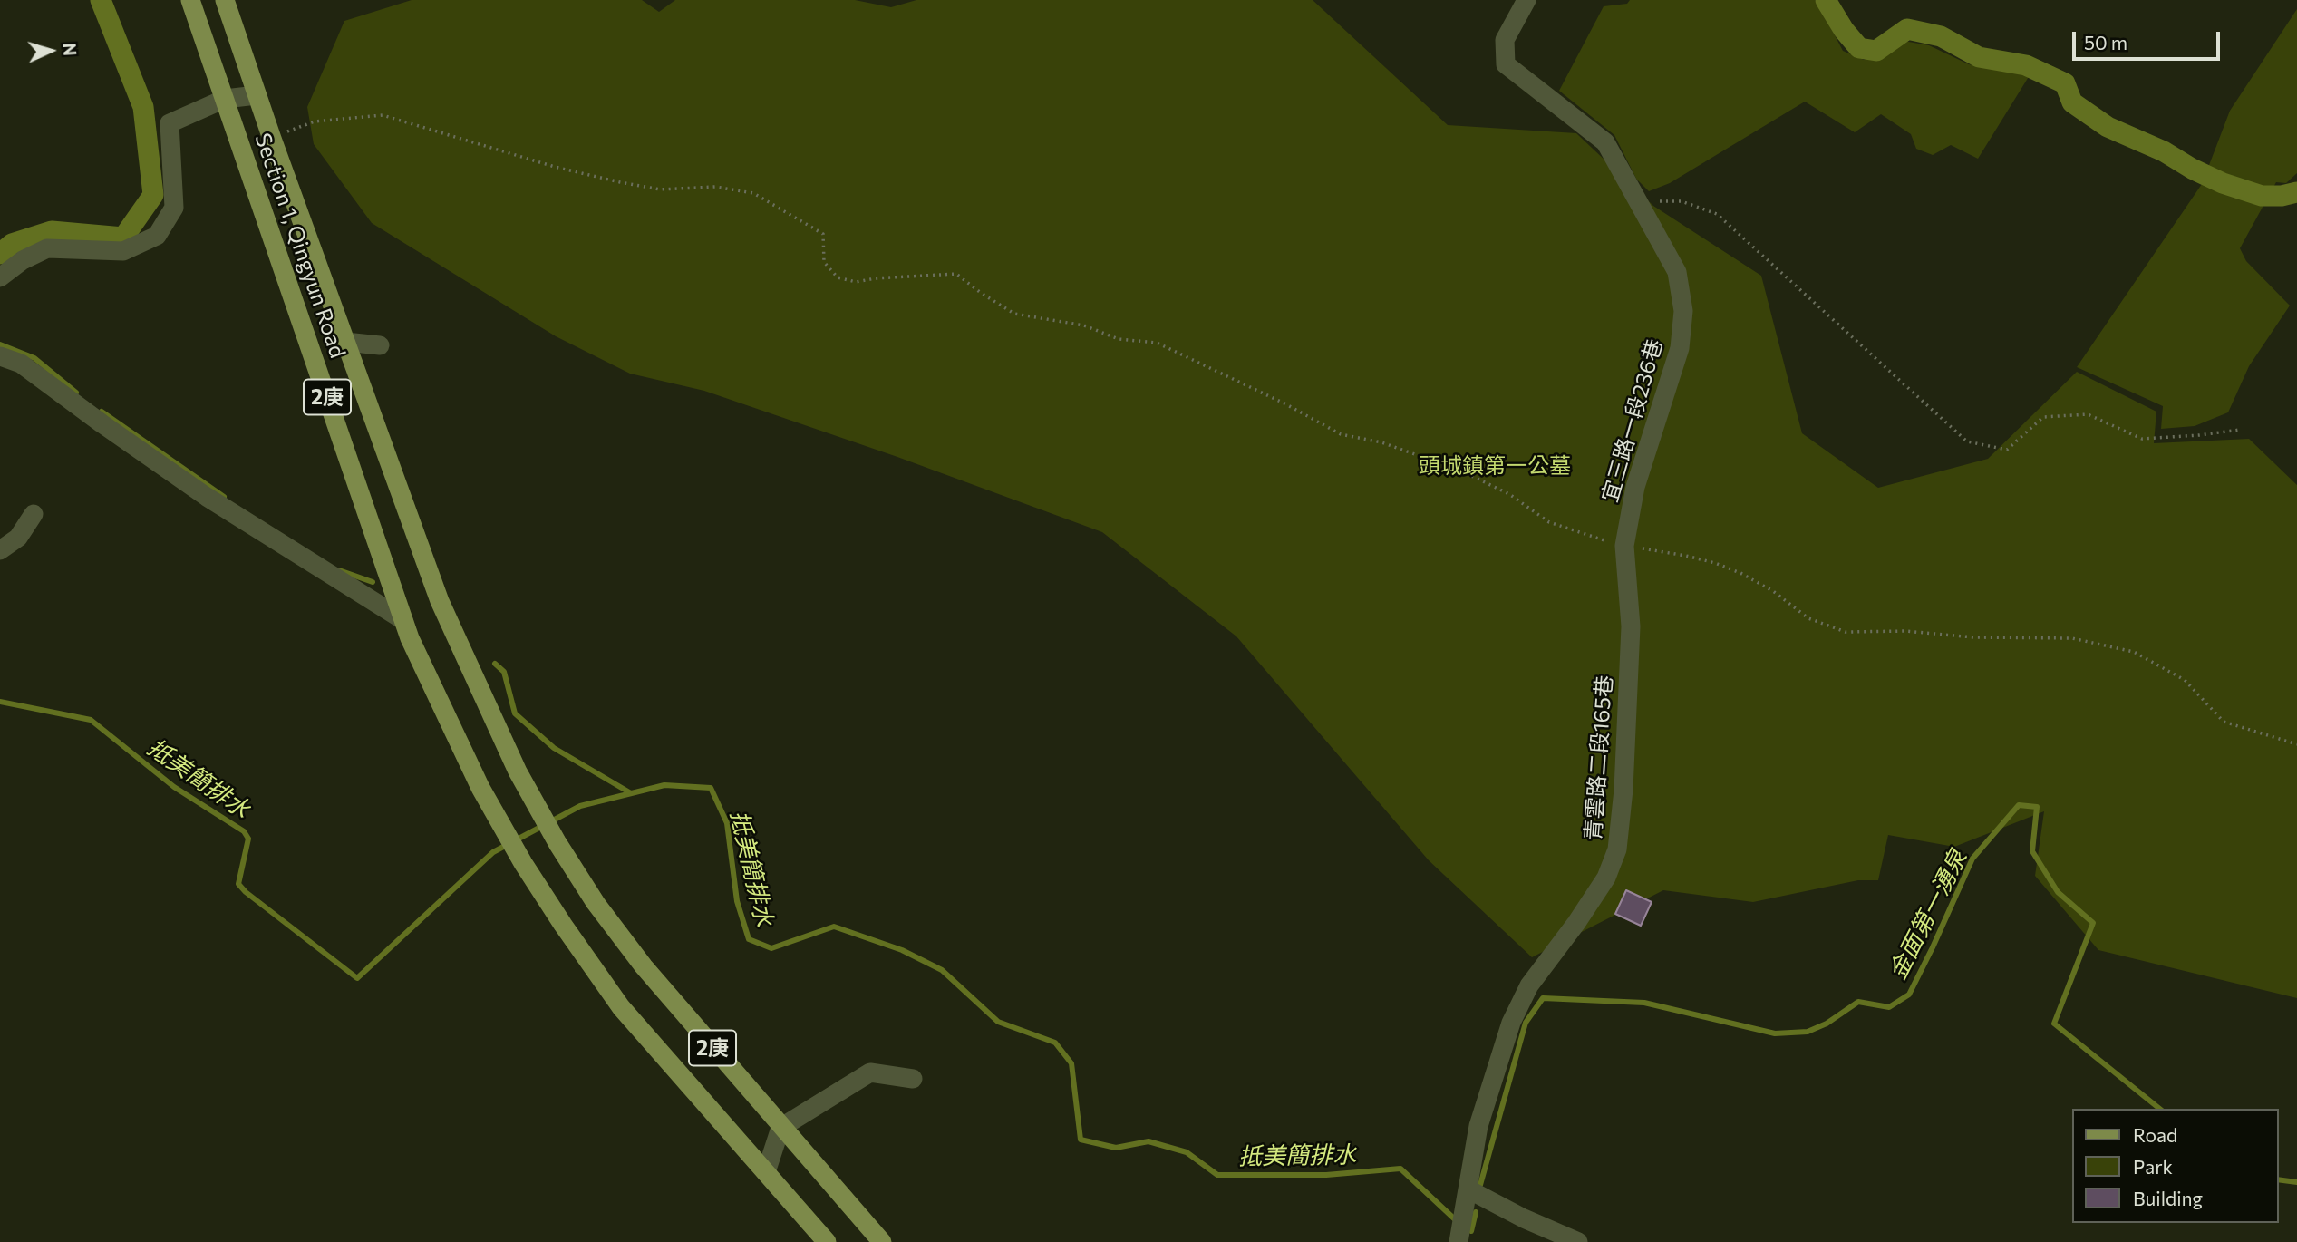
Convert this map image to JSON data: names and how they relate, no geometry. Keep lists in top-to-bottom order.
{
  "streets": {
    "main road": ["Section 1, Qingyun Road", "2庚"],
    "lane": ["宜三路一段236巷", "青雲路二段165巷"]
  },
  "crossings": [
    ["Section 1, Qingyun Road", "2庚"],
    ["宜三路一段236巷", "青雲路二段165巷"]
  ],
  "water": ["抵美簡排水", "金面第一湧泉"],
  "parks": ["頭城鎮第一公墓"],
  "legend": ["Road", "Park", "Building"],
  "scale_bar": "50 m",
  "north": "right"
}
